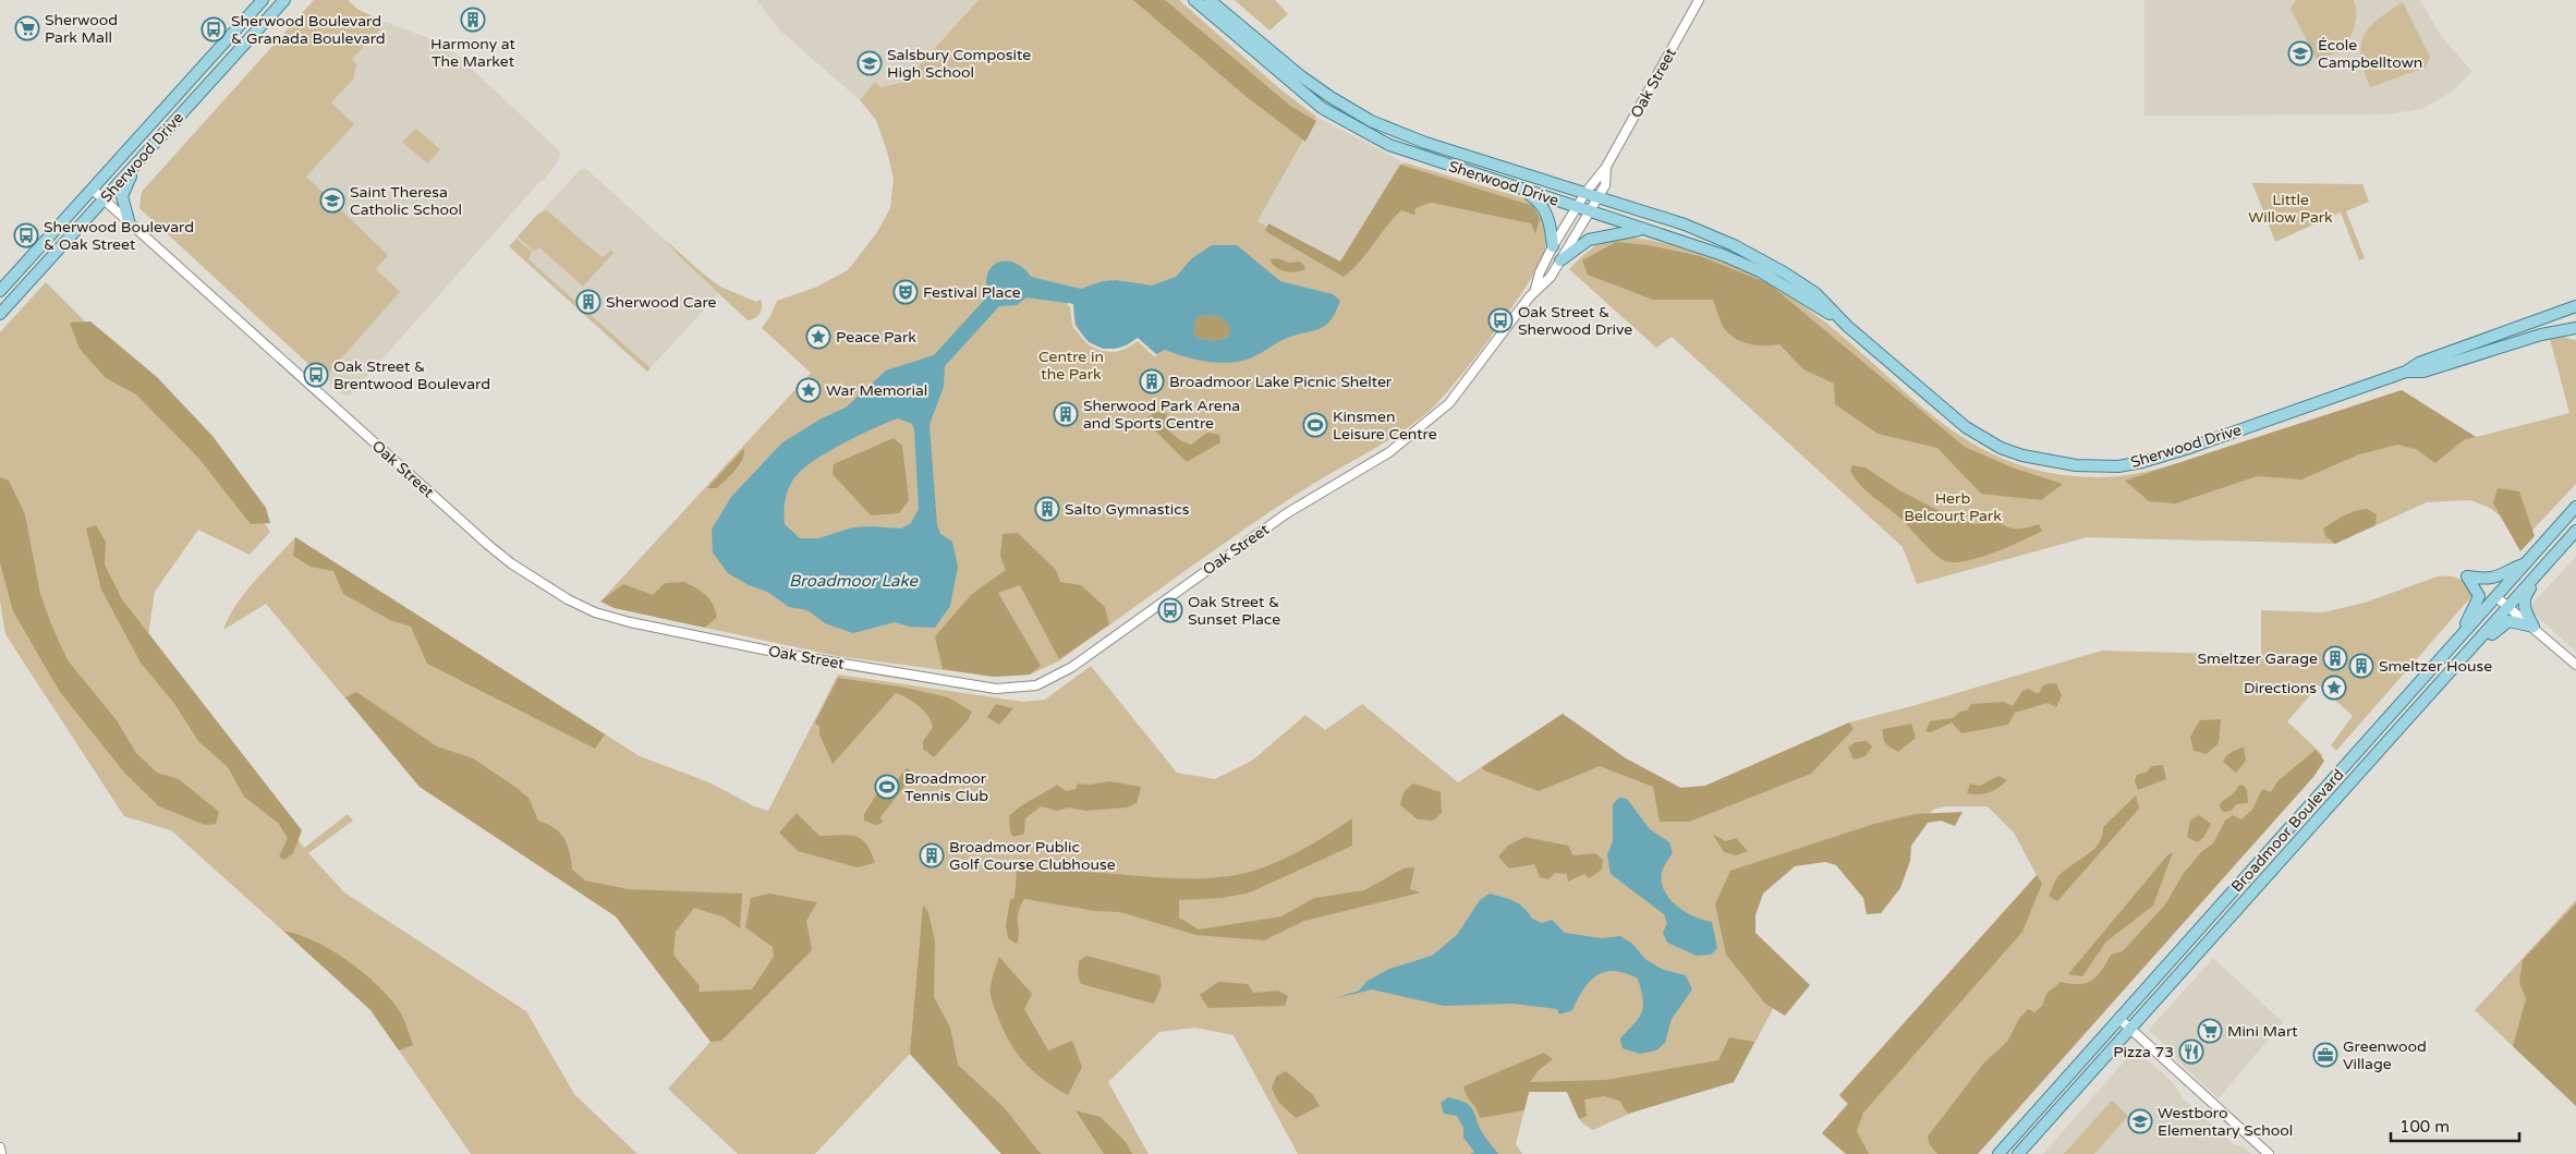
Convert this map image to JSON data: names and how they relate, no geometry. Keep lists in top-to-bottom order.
{
  "streets": {
    "main road": ["Sherwood Drive", "Broadmoor Boulevard"],
    "street": ["Oak Street"]
  },
  "crossings": [
    ["Oak Street", "Sherwood Drive"]
  ],
  "water": ["Broadmoor Lake"],
  "parks": ["Little Willow Park", "Centre in the Park", "Herb Belcourt Park"],
  "places": {
    "building": [
      "Harmony at The Market",
      "Sherwood Care",
      "Broadmoor Lake Picnic Shelter",
      "Sherwood Park Arena and Sports Centre",
      "Salto Gymnastics",
      "Smeltzer Garage",
      "Smeltzer House",
      "Broadmoor Public Golf Course Clubhouse"
    ],
    "supermarket": ["Sherwood Park Mall", "Mini Mart"],
    "bus stop": [
      "Sherwood Boulevard & Granada Boulevard",
      "Sherwood Boulevard & Oak Street",
      "Oak Street & Sherwood Drive",
      "Oak Street & Brentwood Boulevard",
      "Oak Street & Sunset Place"
    ],
    "school or university": [
      "École Campbelltown",
      "Salsbury Composite High School",
      "Saint Theresa Catholic School",
      "Westboro Elementary School"
    ],
    "theatre": ["Festival Place"],
    "place": ["Peace Park", "War Memorial", "Directions"],
    "sports": ["Kinsmen Leisure Centre", "Broadmoor Tennis Club"],
    "restaurant": ["Pizza 73"],
    "office": ["Greenwood Village"]
  },
  "scale_bar": "100 m"
}
